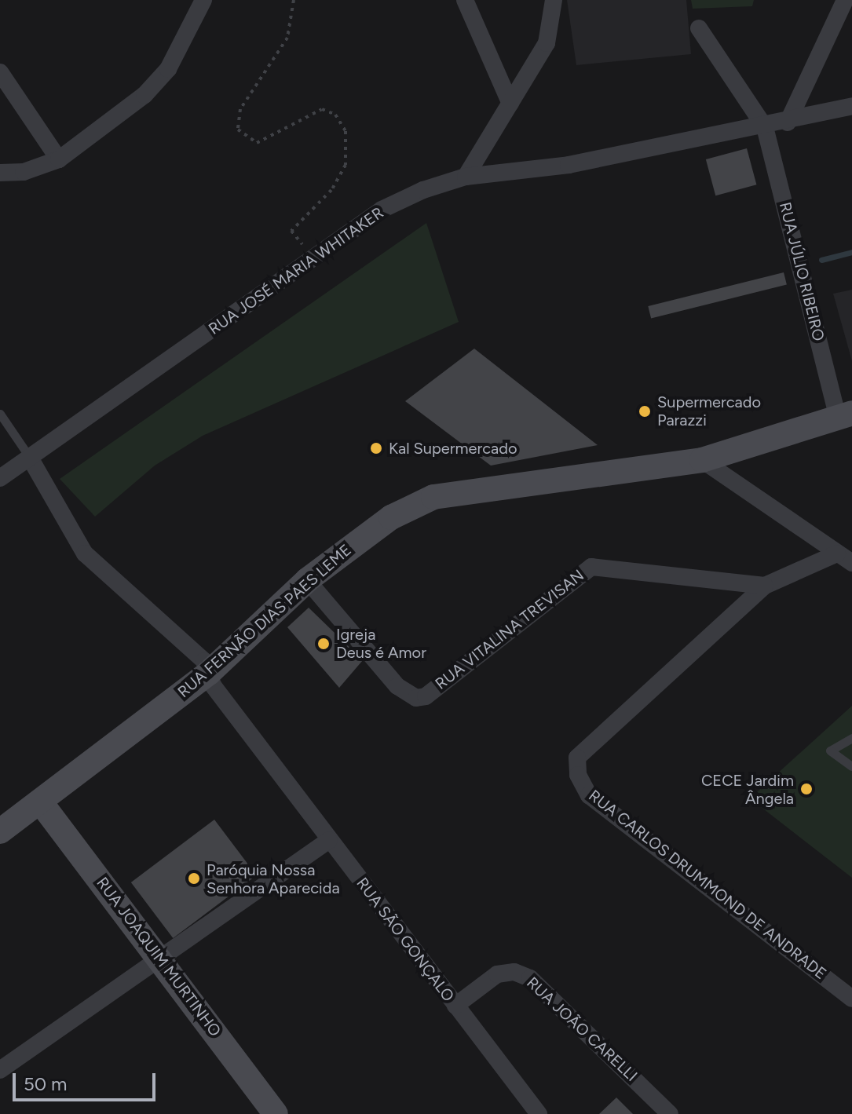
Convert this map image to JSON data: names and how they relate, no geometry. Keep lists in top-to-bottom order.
{
  "streets": {
    "main road": ["RUA FERNÃO DIAS PAES LEME", "RUA JOAQUIM MURTINHO"],
    "street": [
      "RUA JOSÉ MARIA WHITAKER",
      "RUA JÚLIO RIBEIRO",
      "RUA VITALINA TREVISAN",
      "RUA CARLOS DRUMMOND DE ANDRADE",
      "RUA SÃO GONÇALO",
      "RUA JOÃO CARELLI"
    ]
  },
  "crossings": [
    ["RUA JOSÉ MARIA WHITAKER", "RUA JÚLIO RIBEIRO"],
    ["RUA JOSÉ MARIA WHITAKER", "RUA SÃO GONÇALO"],
    ["RUA JÚLIO RIBEIRO", "RUA FERNÃO DIAS PAES LEME"],
    ["RUA FERNÃO DIAS PAES LEME", "RUA VITALINA TREVISAN"],
    ["RUA FERNÃO DIAS PAES LEME", "RUA SÃO GONÇALO"],
    ["RUA FERNÃO DIAS PAES LEME", "RUA JOAQUIM MURTINHO"],
    ["RUA VITALINA TREVISAN", "RUA CARLOS DRUMMOND DE ANDRADE"],
    ["RUA SÃO GONÇALO", "RUA JOÃO CARELLI"]
  ],
  "places": [
    "Supermercado Parazzi",
    "Kal Supermercado",
    "Igreja Deus é Amor",
    "CECE Jardim Ângela",
    "Paróquia Nossa Senhora Aparecida"
  ],
  "scale_bar": "50 m"
}
